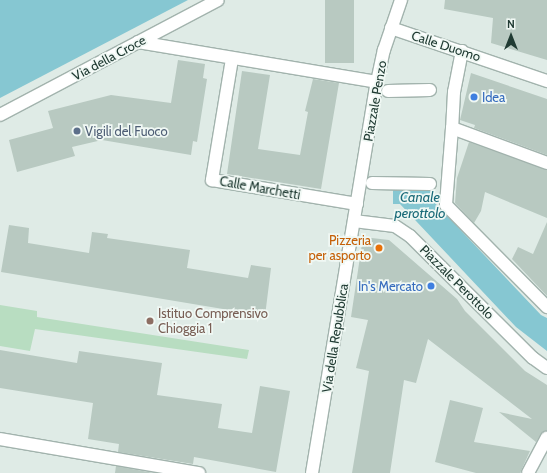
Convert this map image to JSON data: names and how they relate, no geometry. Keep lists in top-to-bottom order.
{
  "streets": {
    "street": [
      "Calle Duomo",
      "Via della Croce",
      "Piazzale Penzo",
      "Calle Marchetti",
      "Piazzale Perottolo",
      "Via della Repubblica"
    ]
  },
  "crossings": [
    ["Calle Duomo", "Piazzale Penzo"],
    ["Piazzale Penzo", "Calle Marchetti"],
    ["Piazzale Penzo", "Via della Repubblica"],
    ["Calle Marchetti", "Via della Repubblica"],
    ["Piazzale Perottolo", "Via della Repubblica"]
  ],
  "water": ["Canale perottolo"],
  "places": [
    "Idea",
    "Vigili del Fuoco",
    "Pizzeria per asporto",
    "In's Mercato",
    "Istituo Comprensivo Chioggia 1"
  ],
  "north": "top"
}
